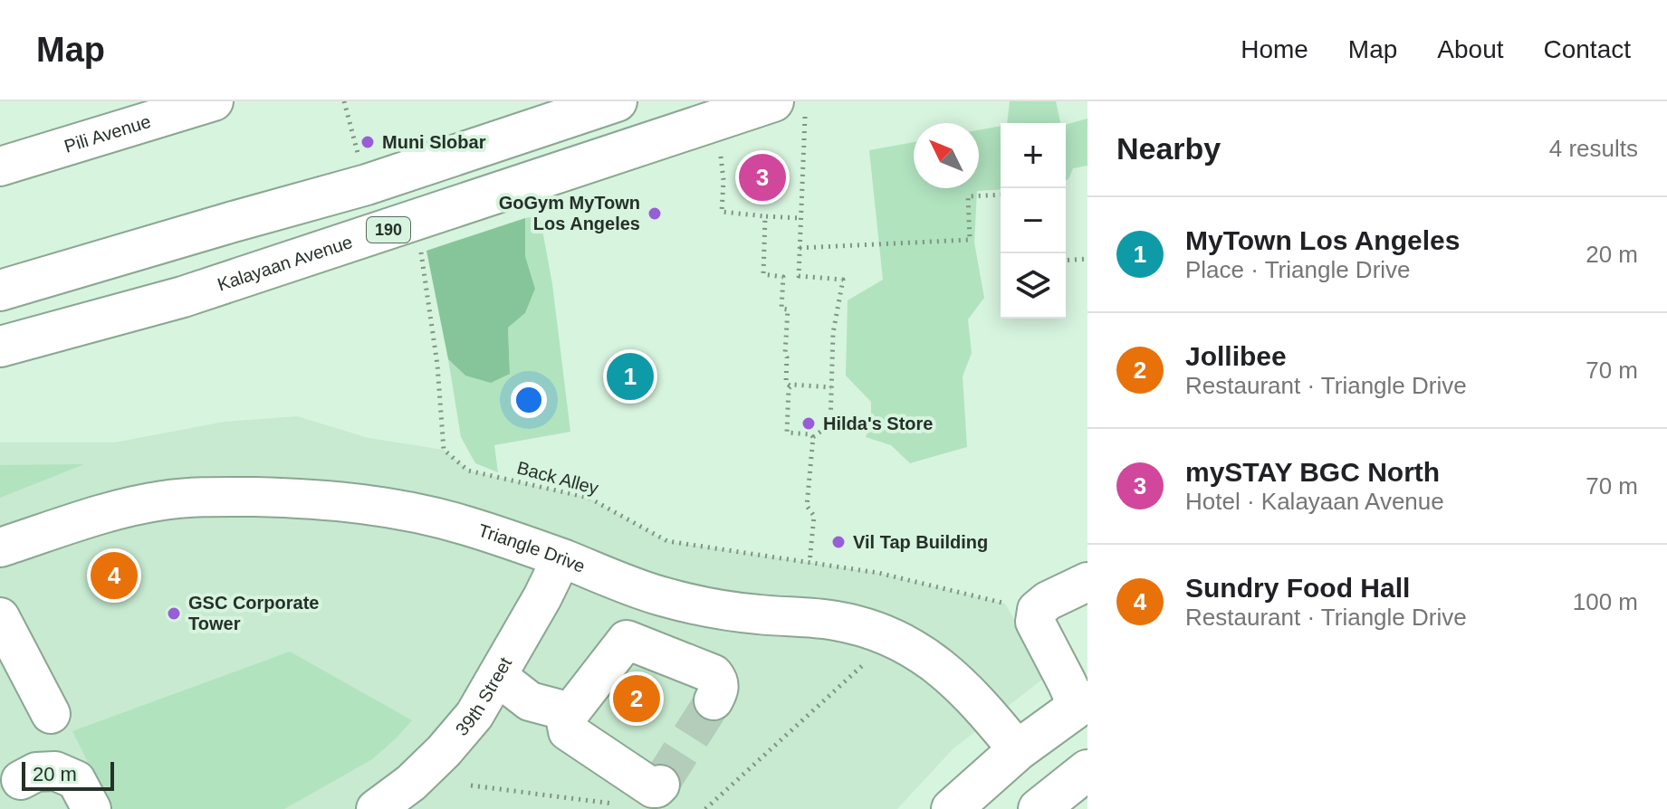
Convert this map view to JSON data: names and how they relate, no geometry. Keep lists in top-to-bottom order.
{
  "streets": {
    "main road": ["190", "Kalayaan Avenue"],
    "street": ["Pili Avenue", "Triangle Drive", "39th Street"],
    "path": ["Back Alley"]
  },
  "crossings": [
    ["Triangle Drive", "39th Street"]
  ],
  "places": [
    "Muni Slobar",
    "GoGym MyTown Los Angeles",
    "Hilda's Store",
    "Vil Tap Building",
    "GSC Corporate Tower"
  ],
  "scale_bar": "20 m",
  "north": "top left",
  "page": {
    "header": "Map",
    "nav": [
      "Home",
      "Map",
      "About",
      "Contact"
    ],
    "heading": ["Nearby", "4 results"],
    "map_buttons": ["+", "−"],
    "pins": [
      "3",
      "1",
      "4",
      "2"
    ],
    "list": [
      {
        "mark": "1",
        "name": "MyTown Los Angeles",
        "note": "Place · Triangle Drive",
        "value": "20 m"
      },
      {
        "mark": "2",
        "name": "Jollibee",
        "note": "Restaurant · Triangle Drive",
        "value": "70 m"
      },
      {
        "mark": "3",
        "name": "mySTAY BGC North",
        "note": "Hotel · Kalayaan Avenue",
        "value": "70 m"
      },
      {
        "mark": "4",
        "name": "Sundry Food Hall",
        "note": "Restaurant · Triangle Drive",
        "value": "100 m"
      }
    ],
    "scale": "20 m"
  }
}
